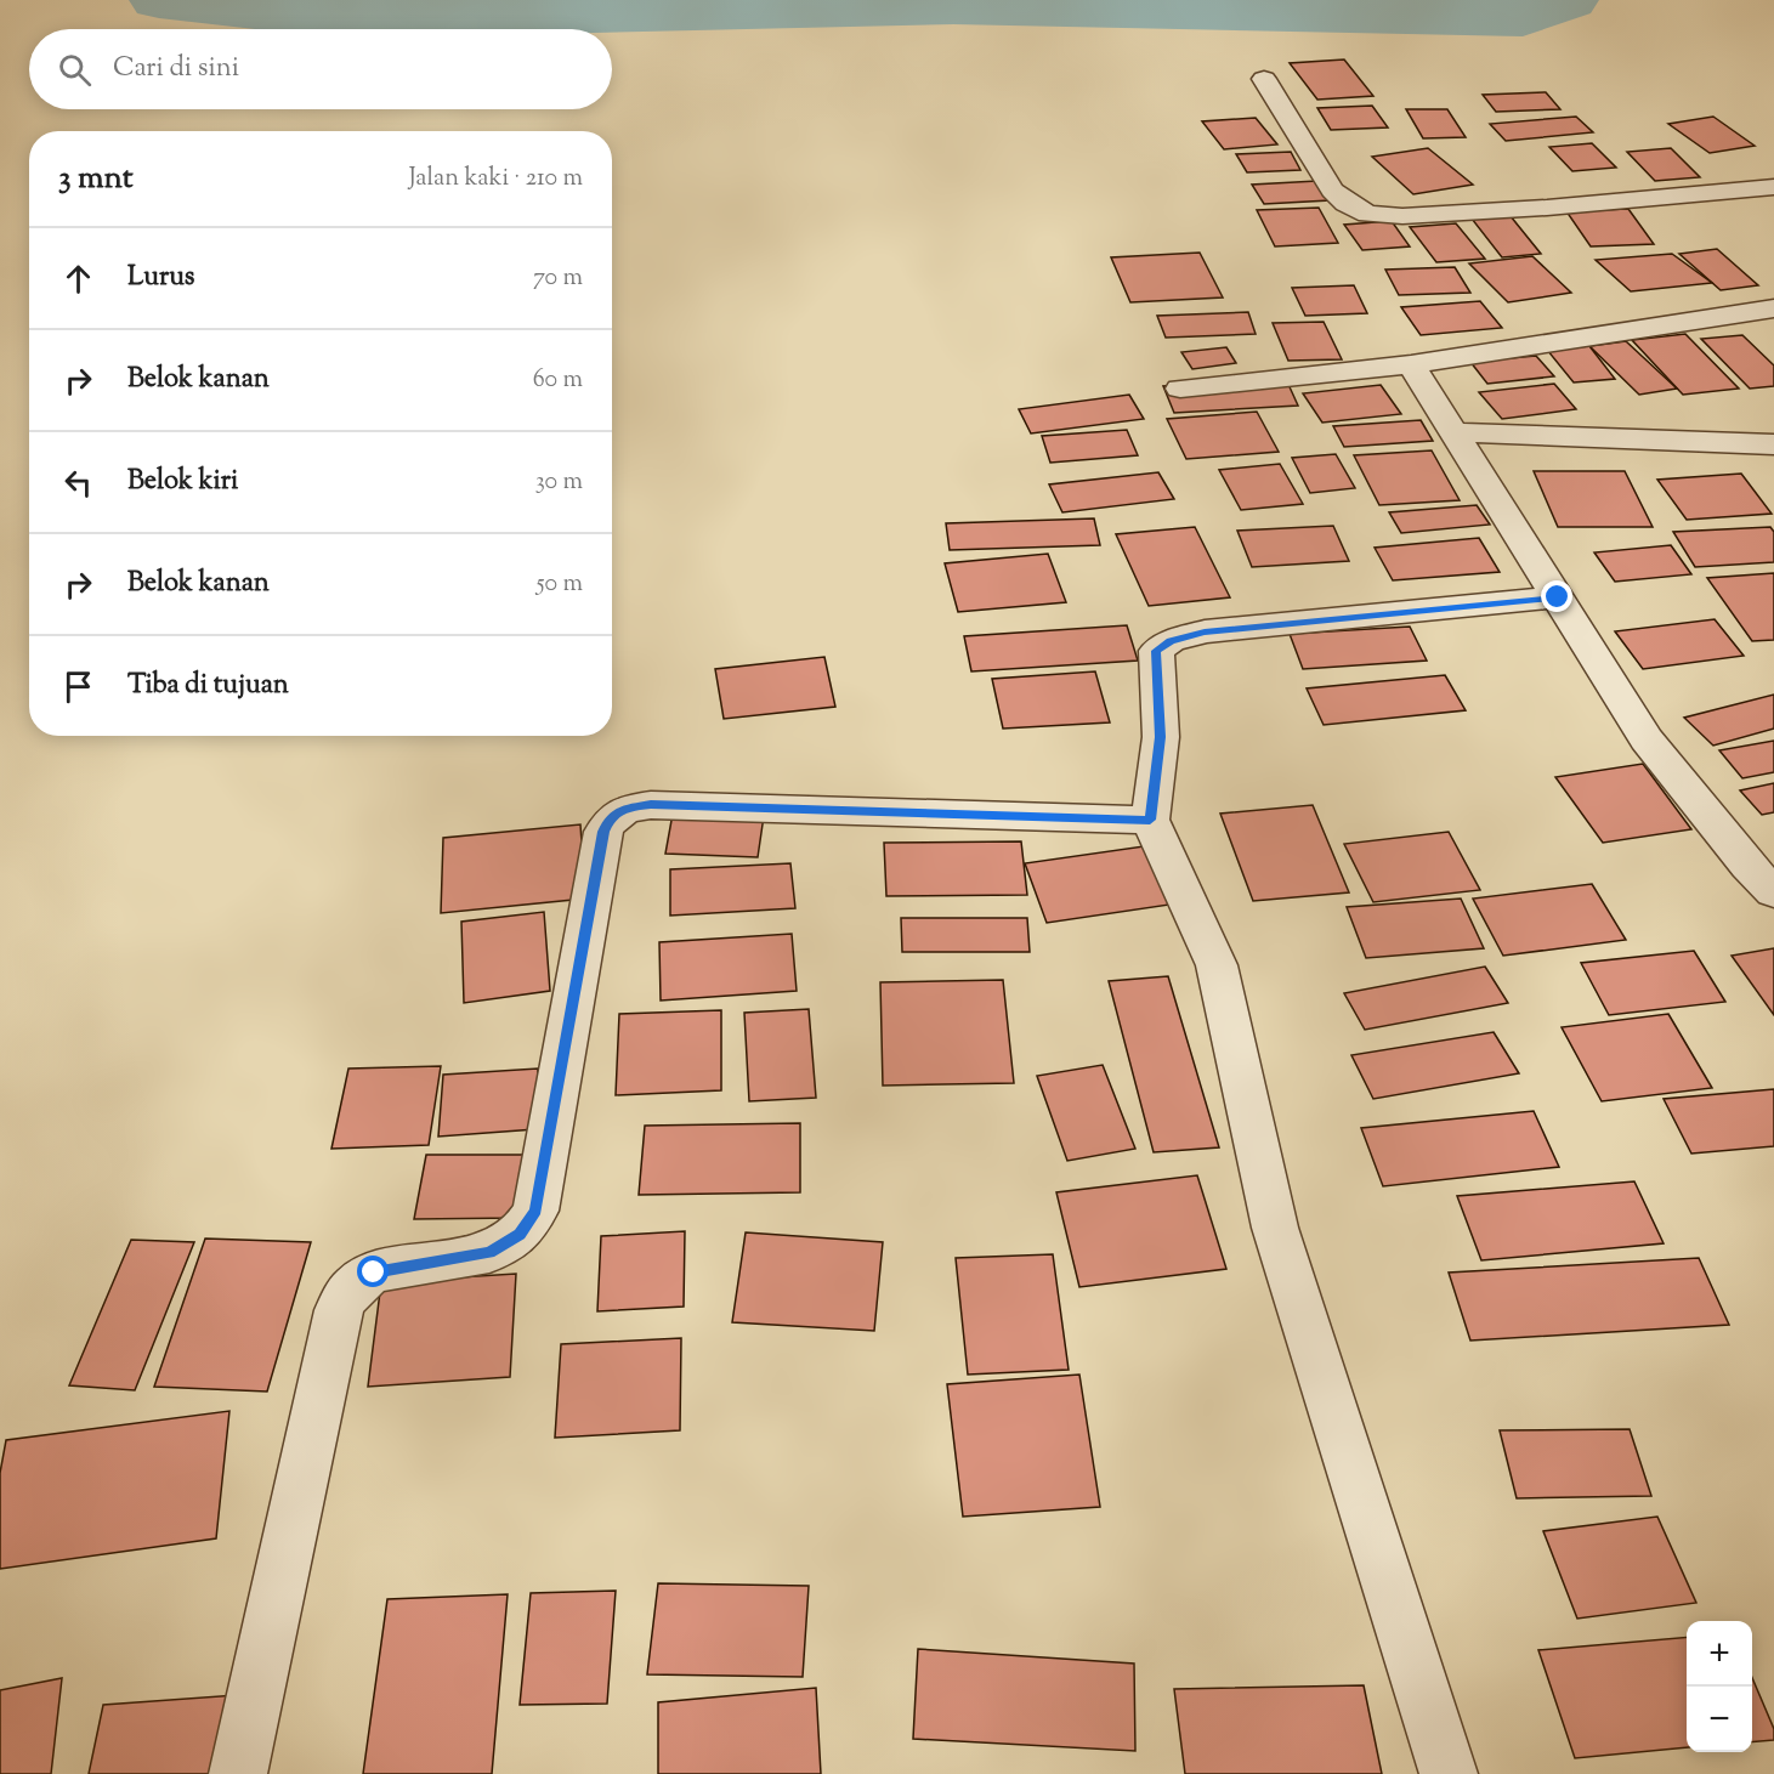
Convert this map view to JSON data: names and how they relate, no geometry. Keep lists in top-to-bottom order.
{
  "page": {
    "search": "Cari di sini",
    "heading": ["3 mnt", "Jalan kaki · 210 m"],
    "list": [
      ["Lurus", "70 m"],
      ["Belok kanan", "60 m"],
      ["Belok kiri", "30 m"],
      ["Belok kanan", "50 m"],
      "Tiba di tujuan"
    ],
    "map_buttons": ["+", "−"]
  }
}
